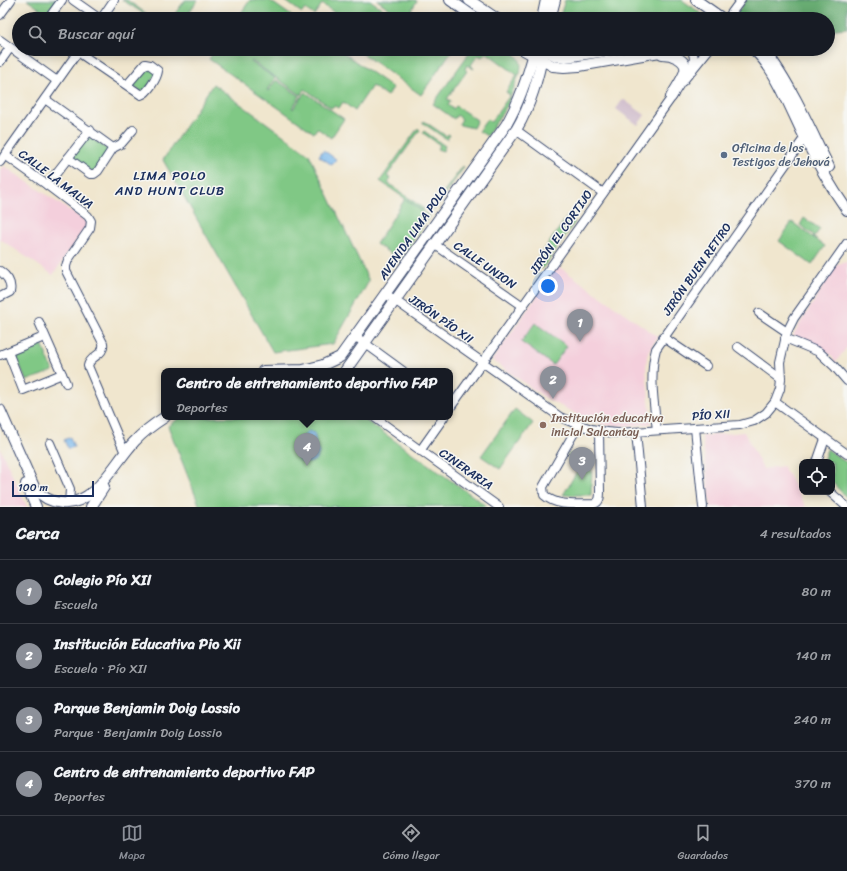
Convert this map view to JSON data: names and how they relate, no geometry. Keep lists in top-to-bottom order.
{
  "streets": {
    "main road": ["AVENIDA LIMA POLO"],
    "street": [
      "CALLE LA MALVA",
      "JIRÓN EL CORTIJO",
      "CALLE UNION",
      "JIRÓN BUEN RETIRO",
      "JIRÓN PÍO XII",
      "PÍO XII",
      "CINERARIA"
    ]
  },
  "crossings": [
    ["JIRÓN EL CORTIJO", "CALLE UNION"],
    ["JIRÓN EL CORTIJO", "JIRÓN PÍO XII"],
    ["JIRÓN EL CORTIJO", "PÍO XII"],
    ["AVENIDA LIMA POLO", "CALLE UNION"],
    ["AVENIDA LIMA POLO", "JIRÓN PÍO XII"],
    ["JIRÓN BUEN RETIRO", "PÍO XII"],
    ["JIRÓN PÍO XII", "PÍO XII"]
  ],
  "districts": ["LIMA POLO AND HUNT CLUB"],
  "places": ["Oficina de los Testigos de Jehová", "Institución educativa inicial Salcantay"],
  "scale_bar": "100 m",
  "page": {
    "search": "Buscar aquí",
    "pins": [
      "1",
      "2",
      "4",
      "3"
    ],
    "popup": ["Centro de entrenamiento deportivo FAP", "Deportes"],
    "scale": "100 m",
    "heading": ["Cerca", "4 resultados"],
    "list": [
      {
        "mark": "1",
        "name": "Colegio Pío XII",
        "note": "Escuela",
        "value": "80 m"
      },
      {
        "mark": "2",
        "name": "Institución Educativa Pio Xii",
        "note": "Escuela · Pío XII",
        "value": "140 m"
      },
      {
        "mark": "3",
        "name": "Parque Benjamin Doig Lossio",
        "note": "Parque · Benjamin Doig Lossio",
        "value": "240 m"
      },
      {
        "mark": "4",
        "name": "Centro de entrenamiento deportivo FAP",
        "note": "Deportes",
        "value": "370 m"
      }
    ],
    "nav": ["Mapa", "Cómo llegar", "Guardados"]
  }
}
